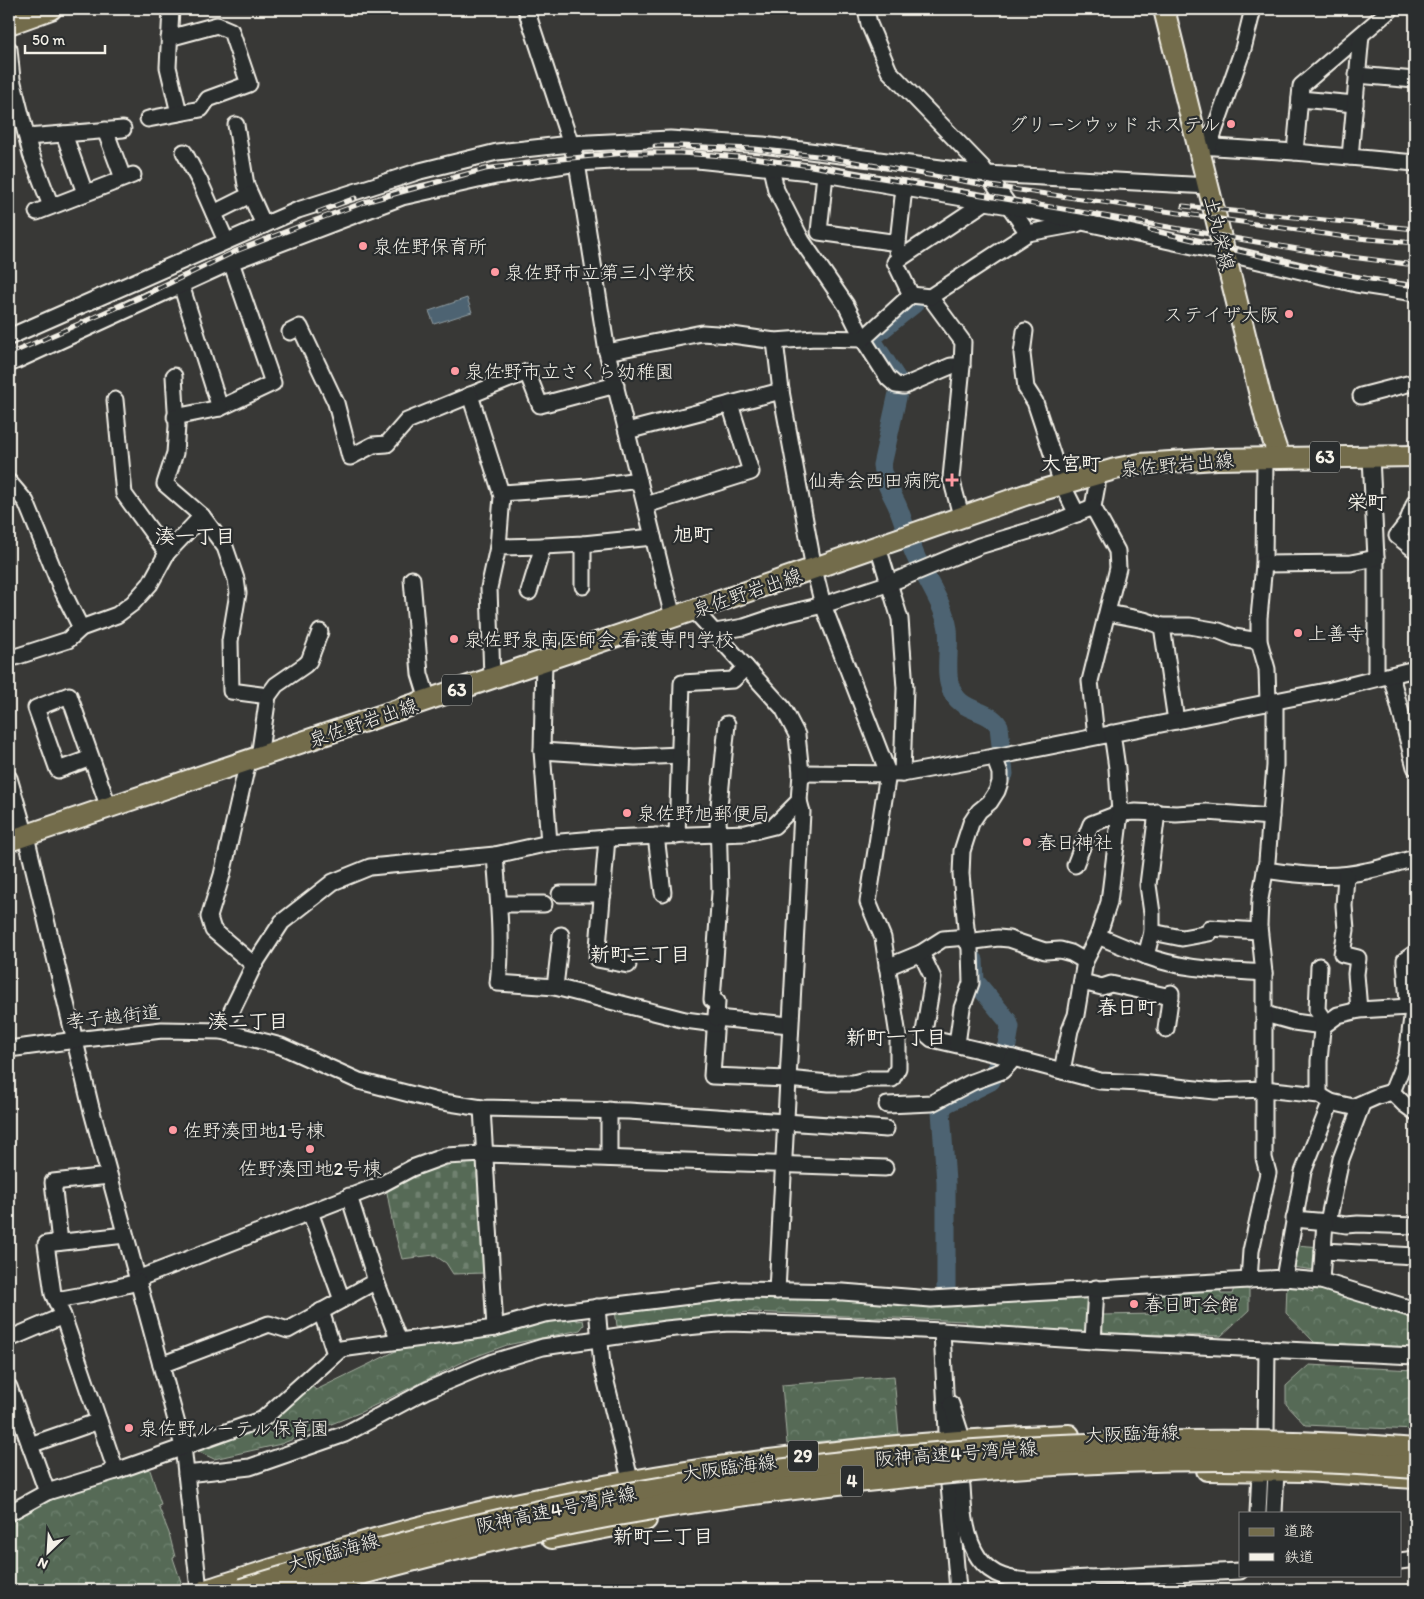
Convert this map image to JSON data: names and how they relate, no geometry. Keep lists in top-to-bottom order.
{
  "streets": {
    "highway": ["阪神高速4号湾岸線", "4"],
    "main road": [
      "土丸栄線",
      "63",
      "泉佐野岩出線",
      "大阪臨海線",
      "29"
    ],
    "street": ["孝子越街道"]
  },
  "crossings": [
    ["土丸栄線", "泉佐野岩出線"]
  ],
  "districts": [
    "大宮町",
    "栄町",
    "旭町",
    "湊一丁目",
    "新町三丁目",
    "春日町",
    "湊二丁目",
    "新町一丁目",
    "新町二丁目"
  ],
  "places": {
    "other": [
      "グリーンウッド ホステル",
      "泉佐野保育所",
      "泉佐野市立第三小学校",
      "ステイザ大阪",
      "泉佐野市立さくら幼稚園",
      "上善寺",
      "泉佐野泉南医師会 看護専門学校",
      "泉佐野旭郵便局",
      "春日神社",
      "佐野湊団地1号棟",
      "佐野湊団地2号棟",
      "春日町会館",
      "泉佐野ルーテル保育園"
    ],
    "health": ["仙寿会西田病院"]
  },
  "legend": ["道路", "鉄道"],
  "scale_bar": "50 m",
  "north": "bottom left"
}
